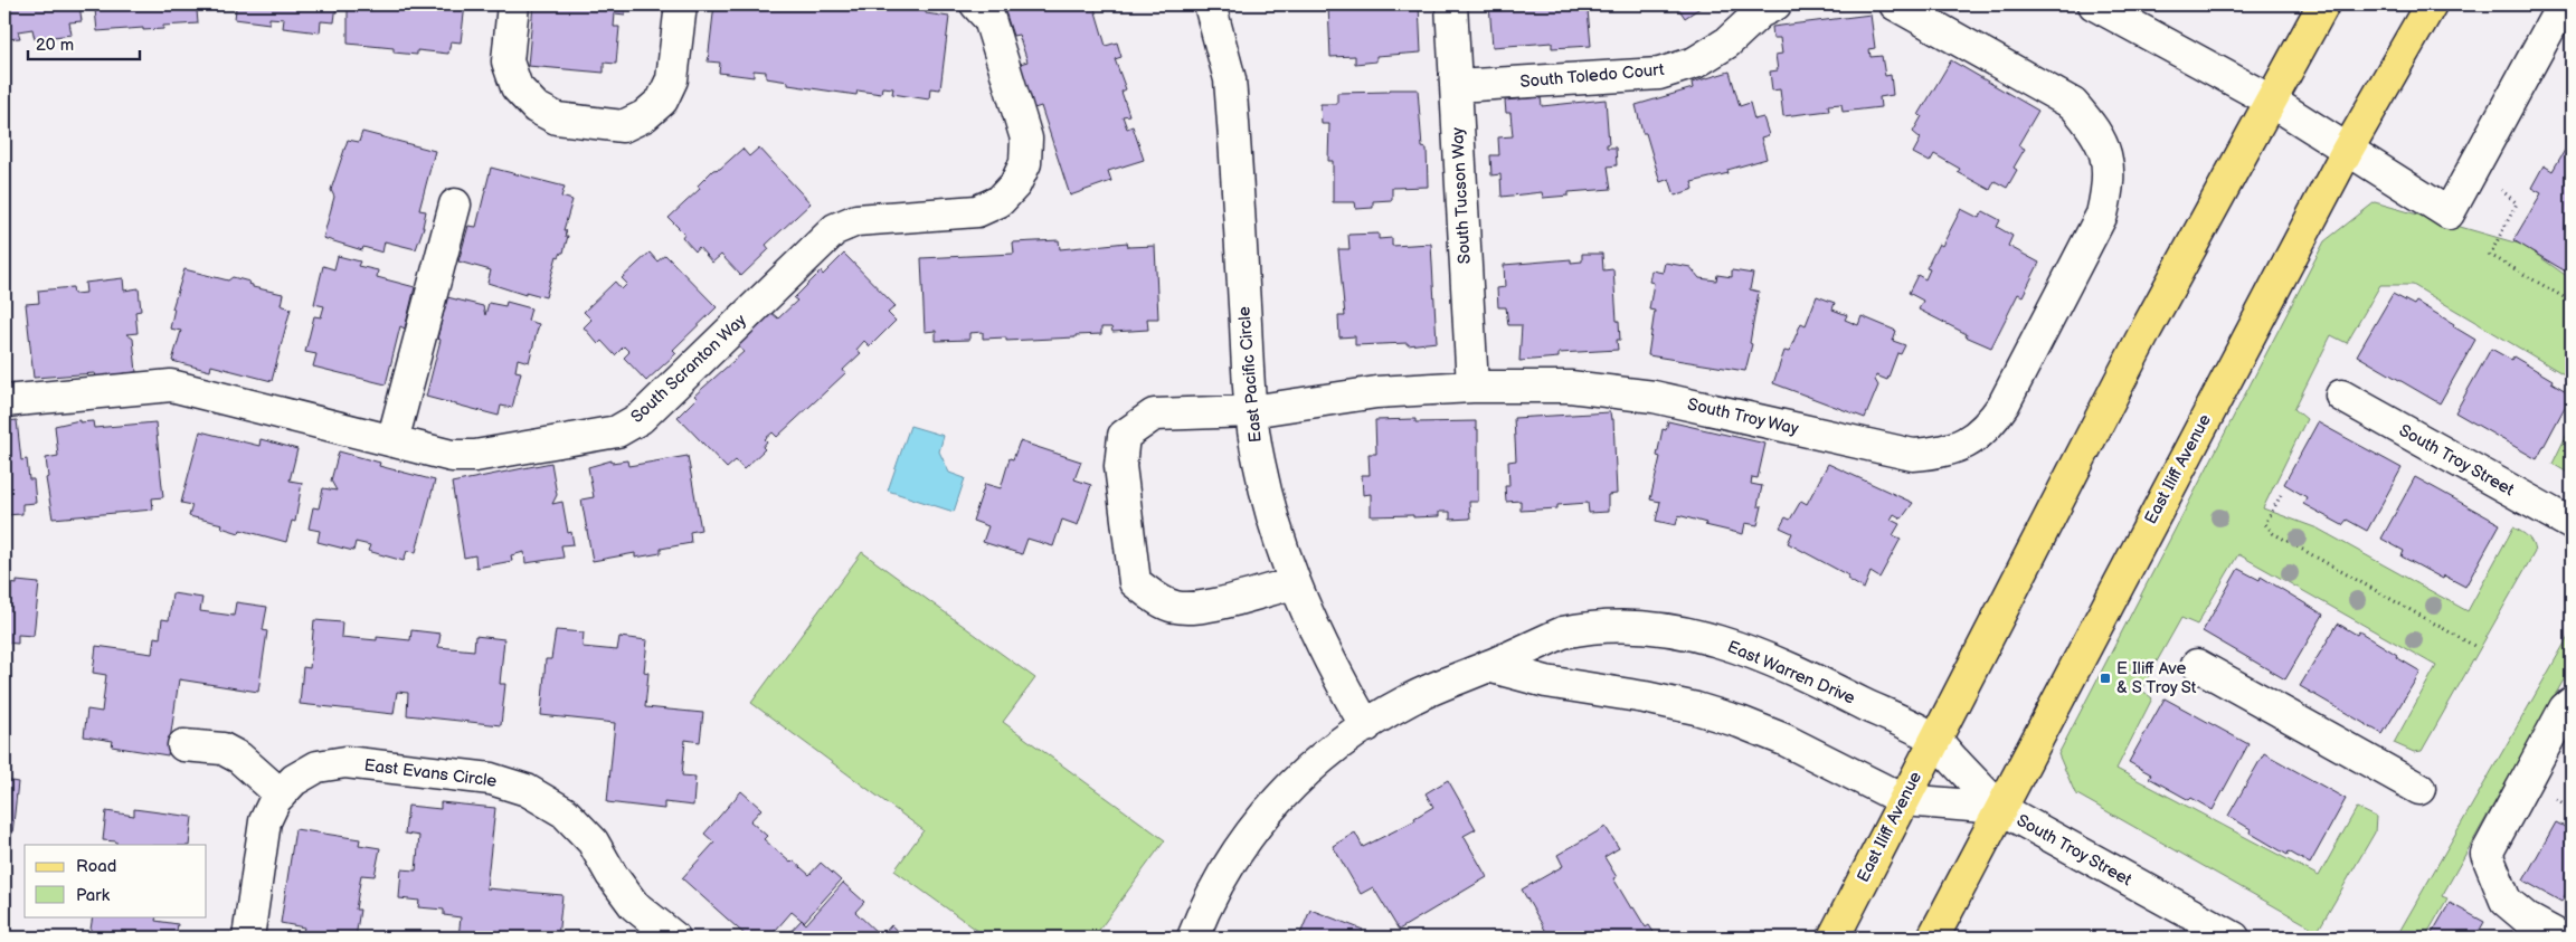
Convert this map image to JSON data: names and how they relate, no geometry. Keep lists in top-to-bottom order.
{
  "streets": {
    "main road": ["East Iliff Avenue"],
    "street": [
      "South Toledo Court",
      "South Tucson Way",
      "South Scranton Way",
      "East Pacific Circle",
      "South Troy Way",
      "South Troy Street",
      "East Warren Drive",
      "East Evans Circle"
    ]
  },
  "crossings": [
    ["South Toledo Court", "South Tucson Way"],
    ["South Tucson Way", "South Troy Way"],
    ["East Pacific Circle", "South Troy Way"],
    ["East Pacific Circle", "East Warren Drive"],
    ["South Troy Street", "East Iliff Avenue"],
    ["South Troy Street", "East Warren Drive"],
    ["East Iliff Avenue", "East Warren Drive"]
  ],
  "places": {
    "transit": ["E Iliff Ave & S Troy St"]
  },
  "legend": ["Road", "Park"],
  "scale_bar": "20 m"
}
